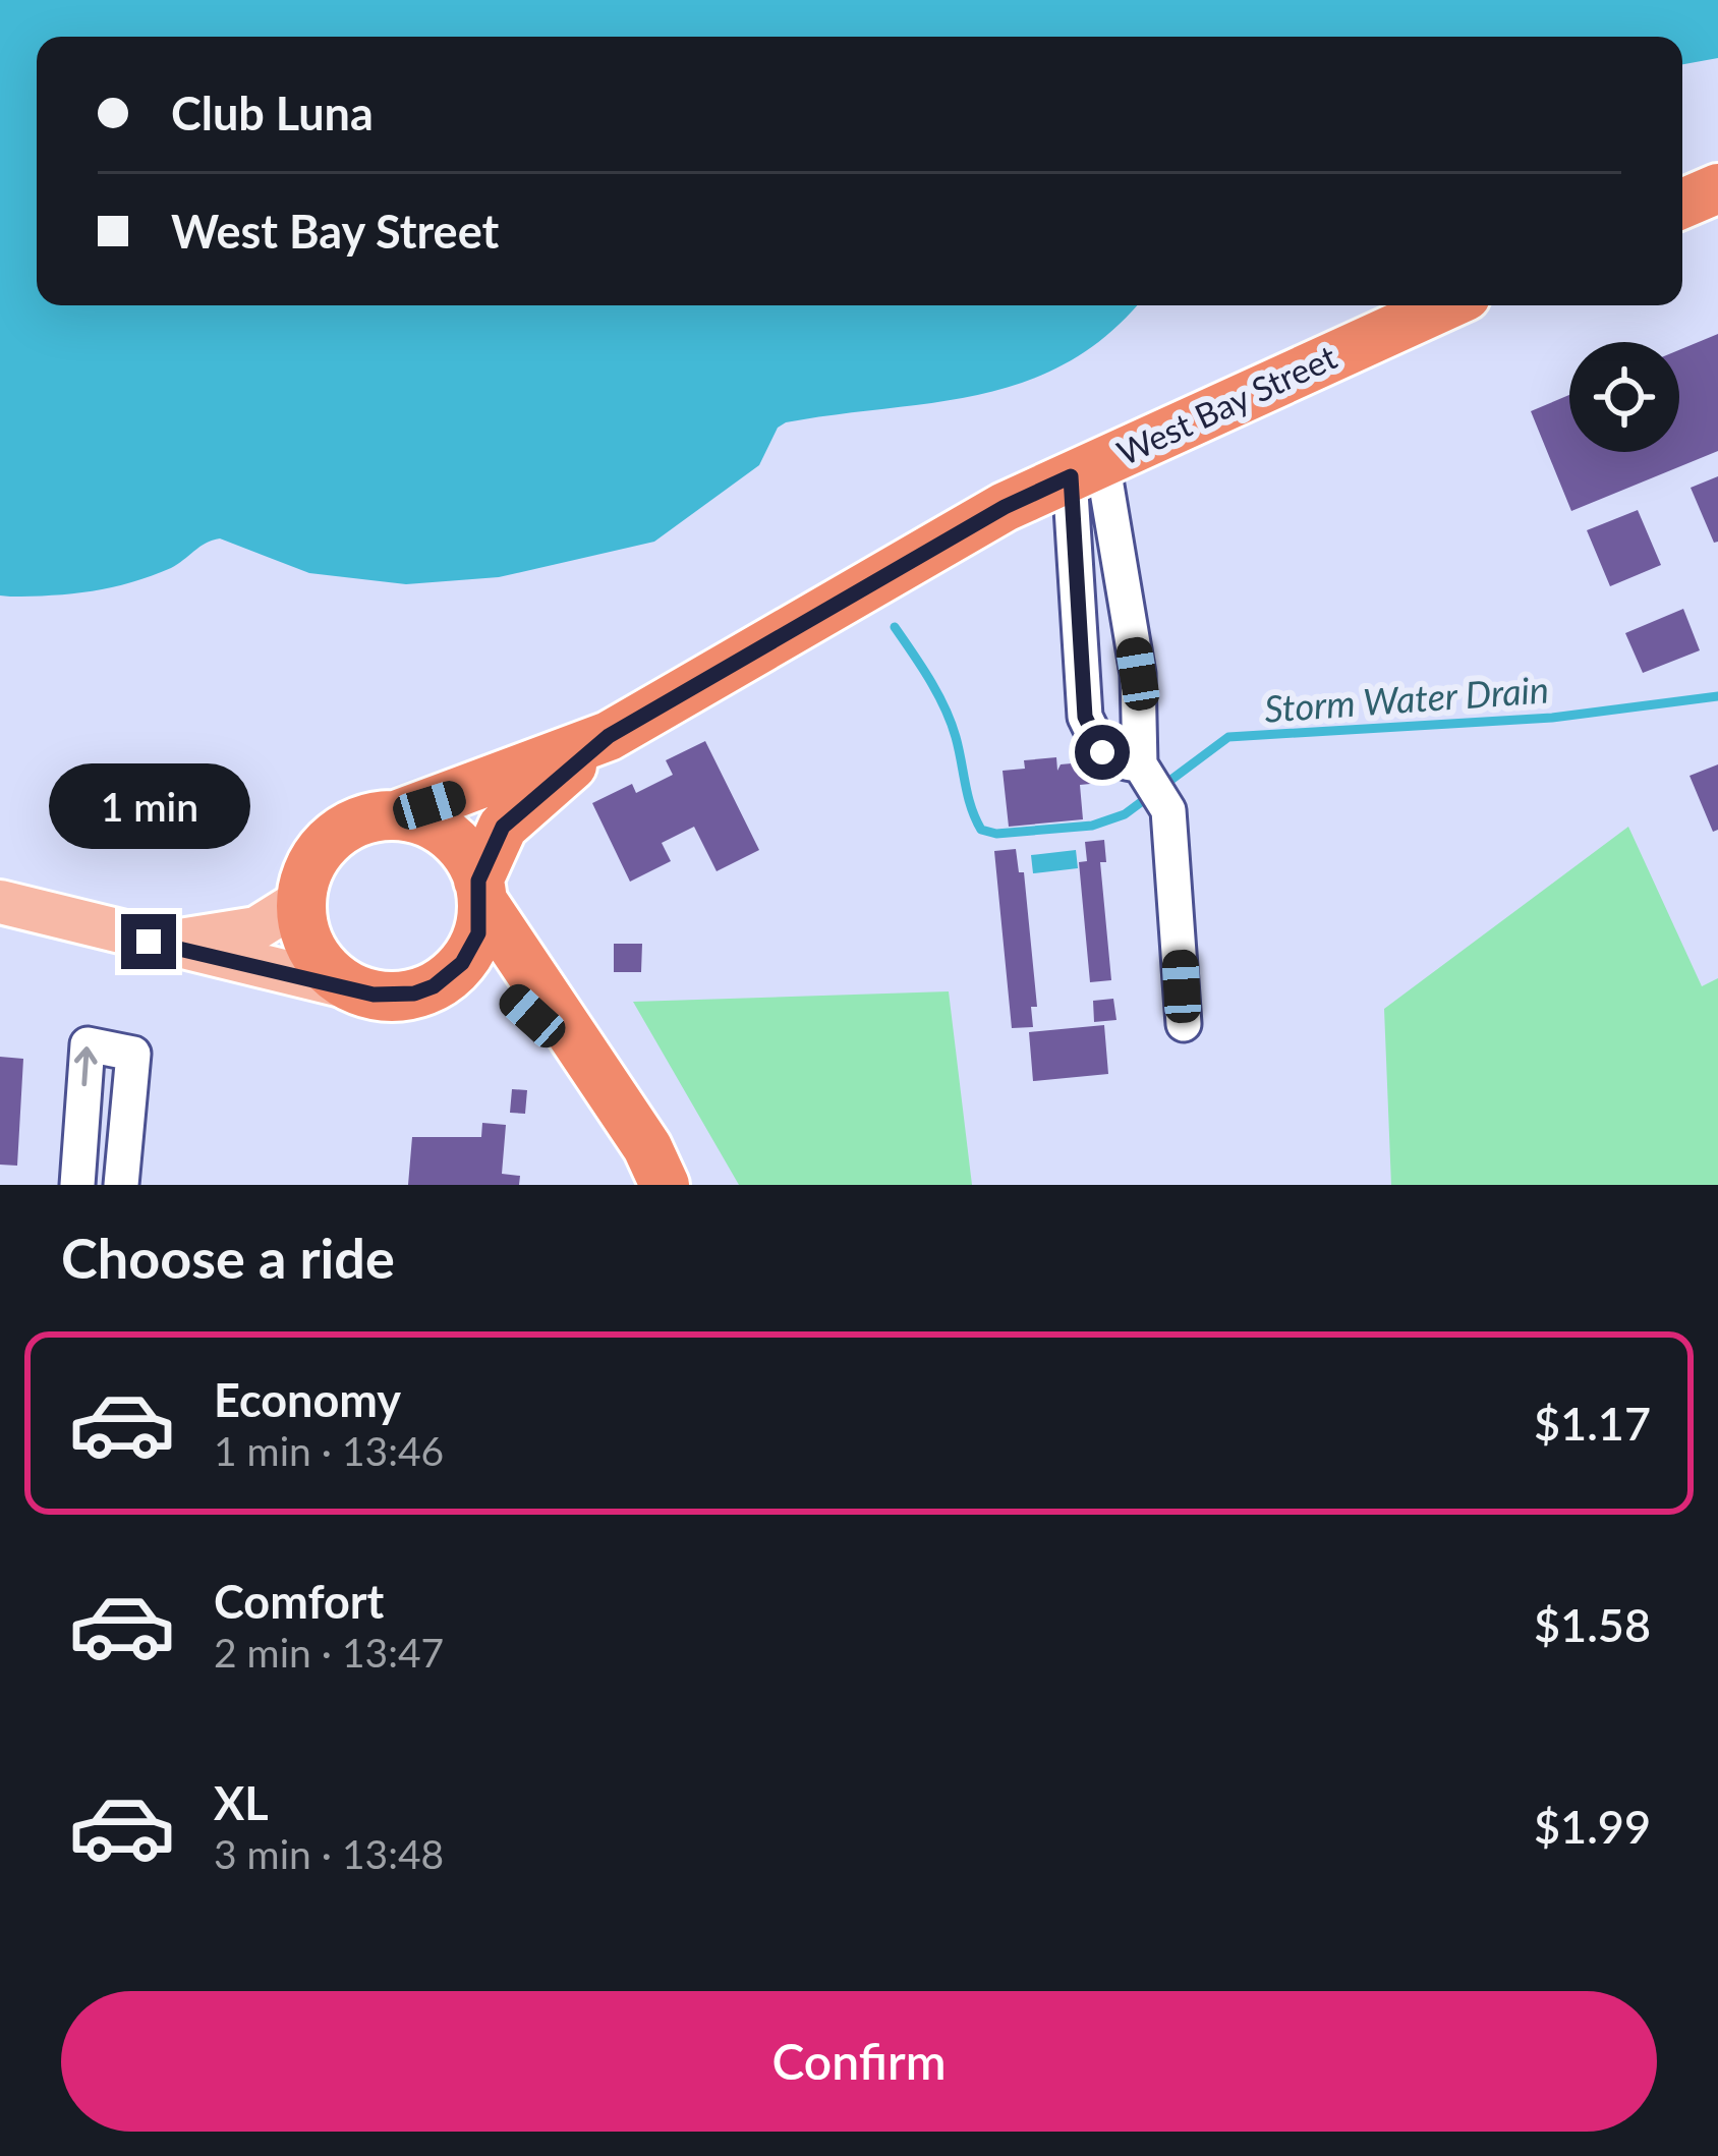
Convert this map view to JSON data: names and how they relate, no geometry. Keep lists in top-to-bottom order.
{
  "streets": {
    "highway": ["West Bay Street"]
  },
  "water": ["Storm Water Drain"],
  "page": {
    "banner": ["Club Luna", "West Bay Street"],
    "bubble": "1 min",
    "heading": "Choose a ride",
    "list": [
      {
        "name": "Economy",
        "note": "1 min · 13:46",
        "value": "$1.17"
      },
      {
        "name": "Comfort",
        "note": "2 min · 13:47",
        "value": "$1.58"
      },
      {
        "name": "XL",
        "note": "3 min · 13:48",
        "value": "$1.99"
      }
    ],
    "buttons": "Confirm"
  }
}
